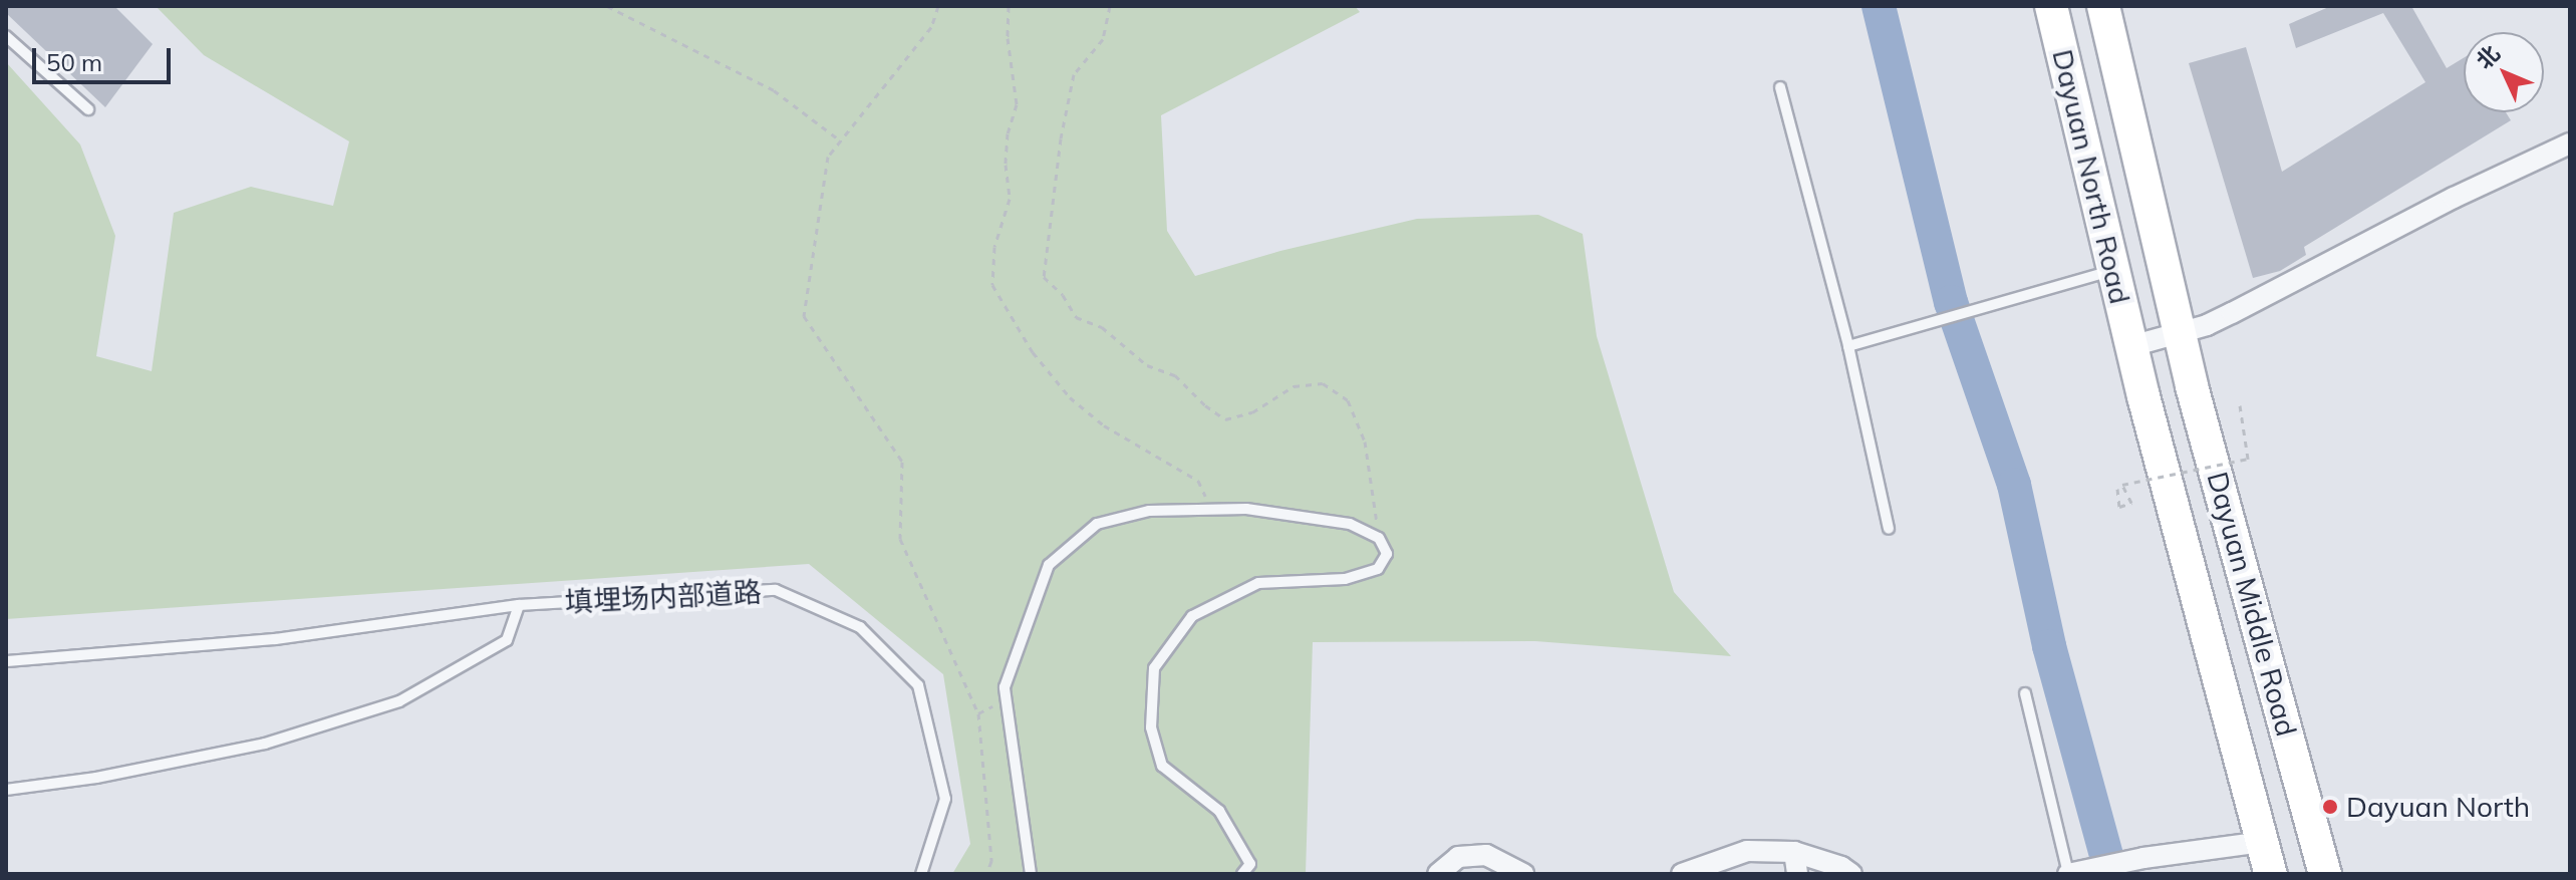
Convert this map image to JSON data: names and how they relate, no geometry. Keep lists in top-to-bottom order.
{
  "streets": {
    "main road": ["Dayuan North Road", "Dayuan Middle Road"],
    "lane": ["填埋场内部道路"]
  },
  "crossings": [
    ["Dayuan North Road", "Dayuan Middle Road"]
  ],
  "places": ["Dayuan North"],
  "scale_bar": "50 m",
  "north": "top left"
}
